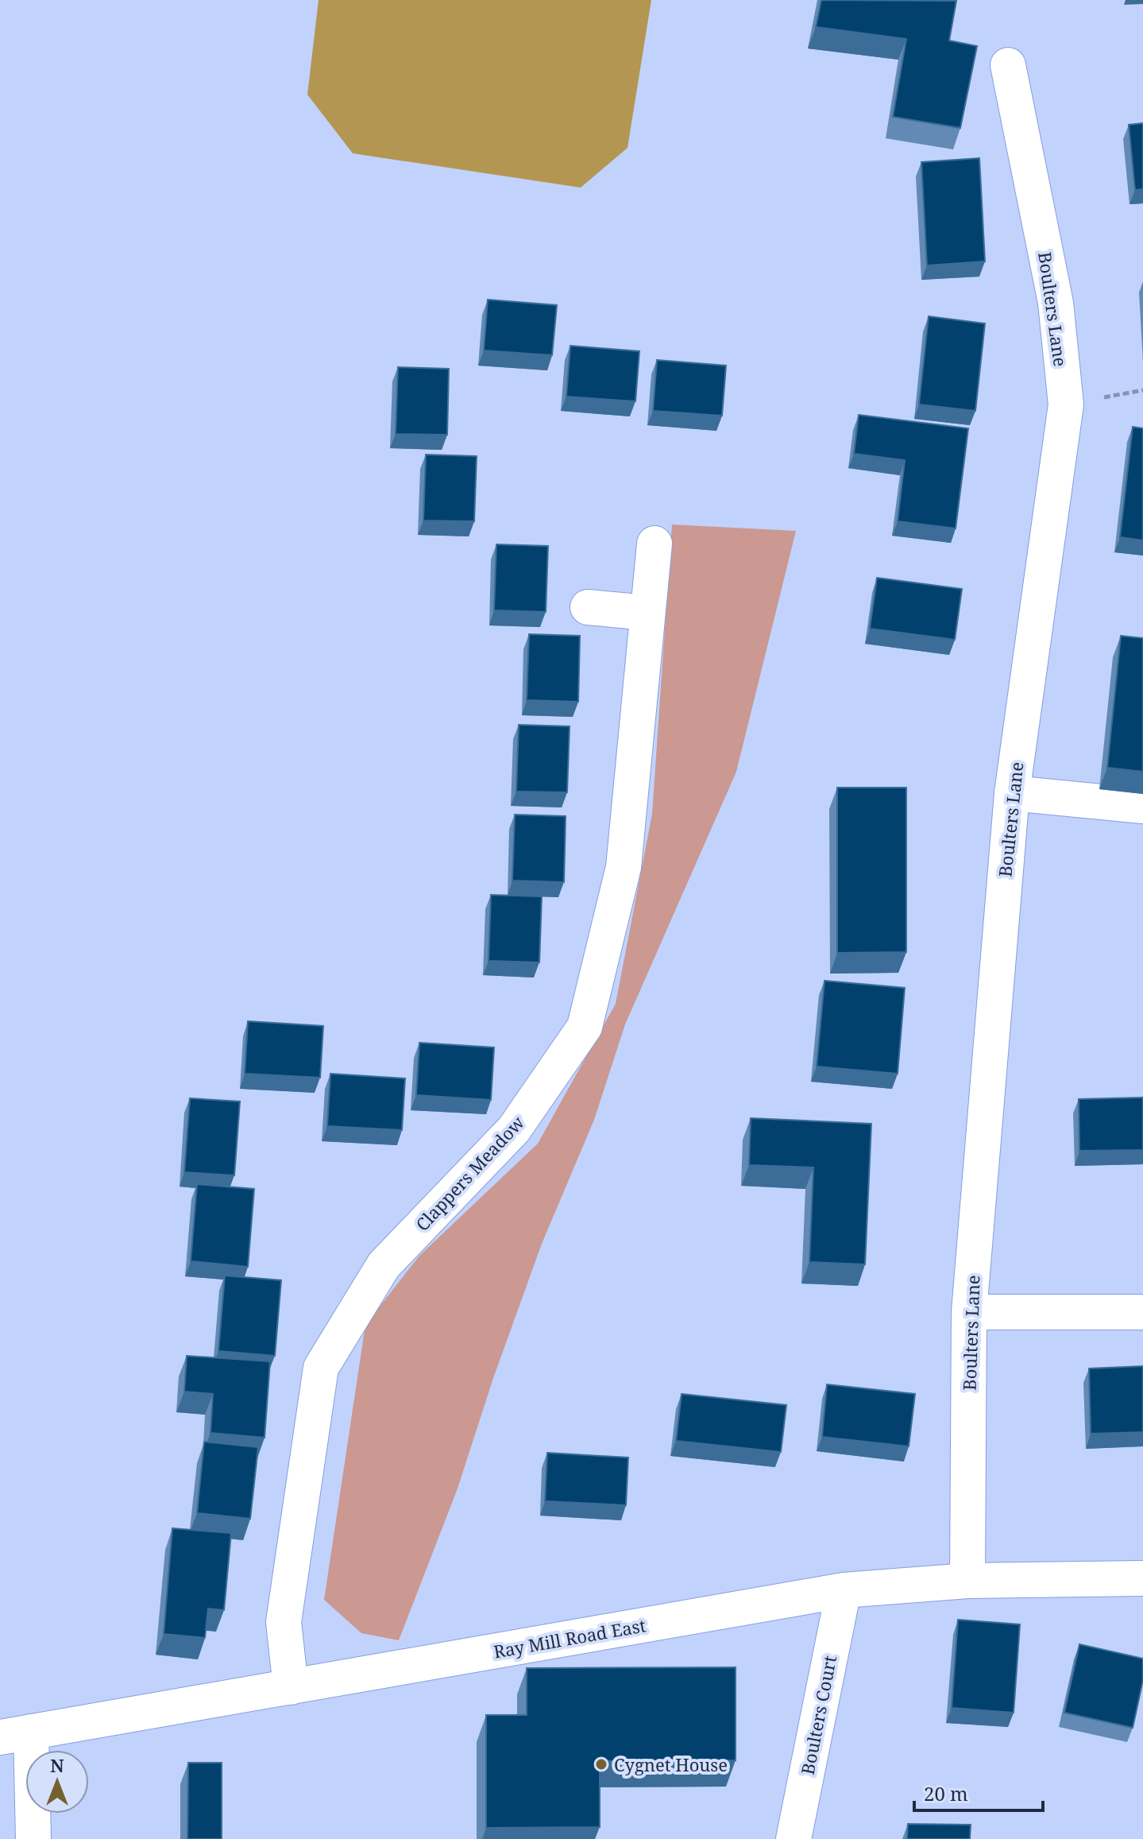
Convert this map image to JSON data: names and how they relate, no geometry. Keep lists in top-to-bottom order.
{
  "streets": {
    "street": [
      "Boulters Lane",
      "Clappers Meadow",
      "Ray Mill Road East",
      "Boulters Court"
    ]
  },
  "crossings": [
    ["Boulters Lane", "Ray Mill Road East"],
    ["Clappers Meadow", "Ray Mill Road East"],
    ["Ray Mill Road East", "Boulters Court"]
  ],
  "places": ["Cygnet House"],
  "scale_bar": "20 m",
  "north": "top"
}
